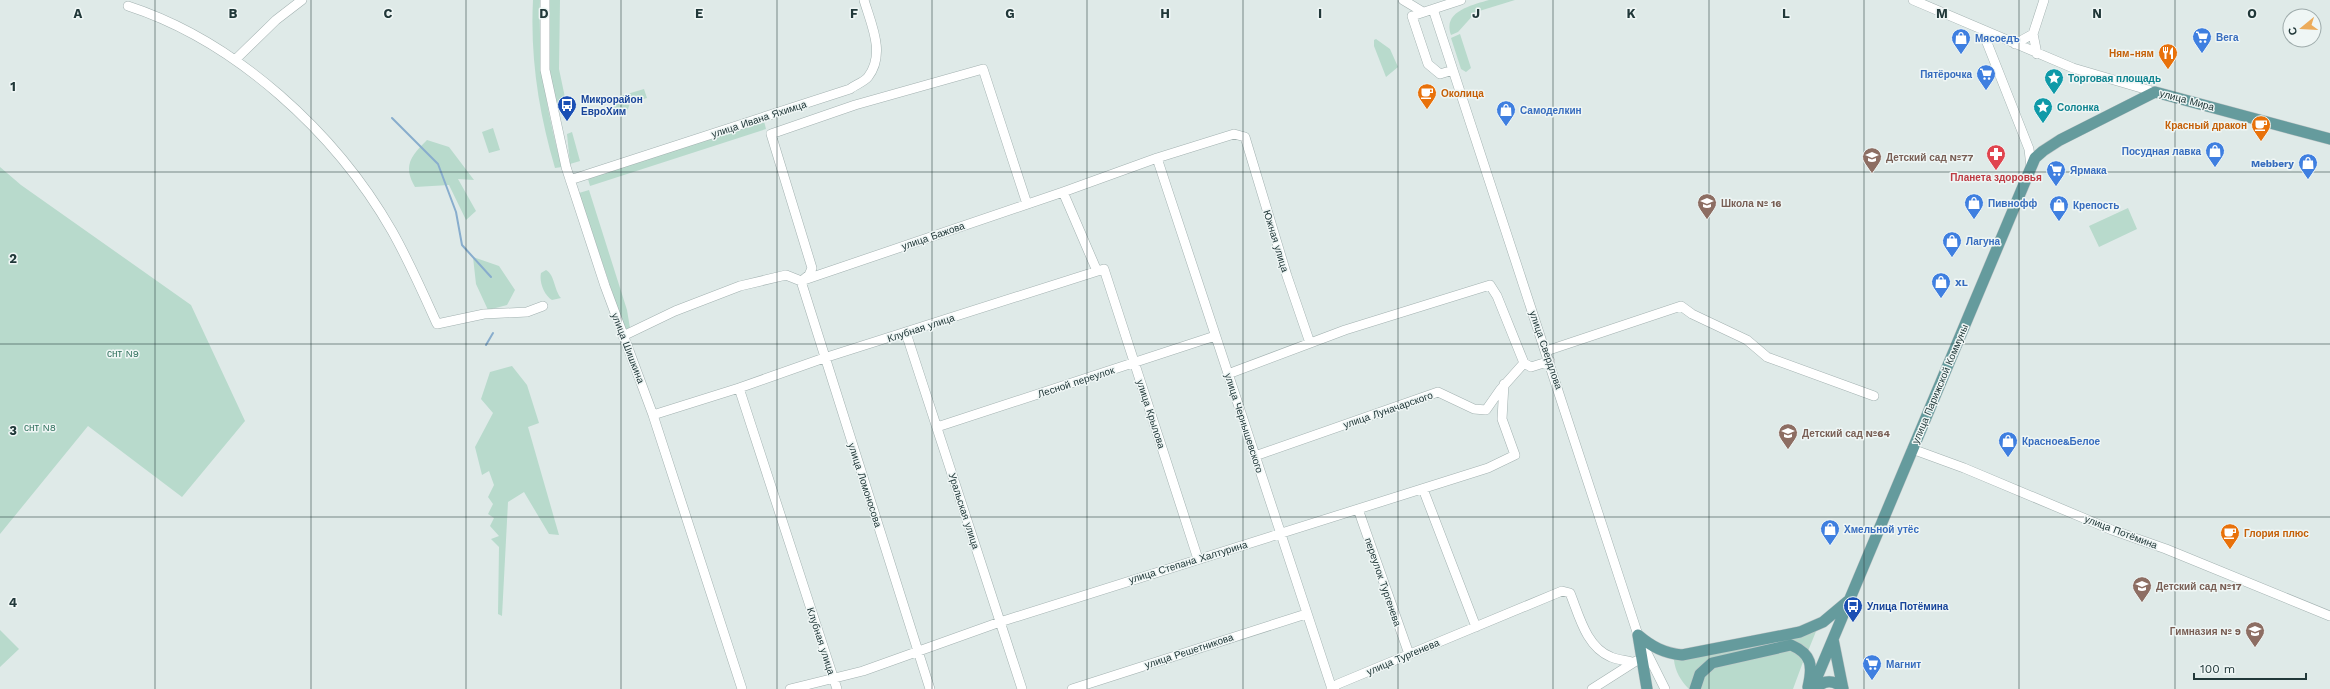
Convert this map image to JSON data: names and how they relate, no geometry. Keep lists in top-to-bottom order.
{
  "streets": {
    "main road": ["улица Мира", "улица Парижской Коммуны"],
    "street": [
      "улица Ивана Яхимца",
      "улица Бажова",
      "Южная улица",
      "Клубная улица",
      "улица Шишкина",
      "улица Свердлова",
      "Лесной переулок",
      "улица Луначарского",
      "улица Крылова",
      "улица Чернышевского",
      "улица Ломоносова",
      "Уральская улица",
      "улица Потёмина",
      "улица Степана Халтурина",
      "переулок Тургенева",
      "улица Решетникова",
      "улица Тургенева"
    ]
  },
  "crossings": [
    ["улица Мира", "улица Парижской Коммуны"],
    ["улица Ивана Яхимца", "улица Шишкина"],
    ["улица Бажова", "Южная улица"],
    ["улица Бажова", "улица Крылова"],
    ["улица Бажова", "улица Чернышевского"],
    ["улица Бажова", "улица Ломоносова"],
    ["Клубная улица", "улица Шишкина"],
    ["Клубная улица", "улица Крылова"],
    ["Клубная улица", "улица Ломоносова"],
    ["Клубная улица", "Уральская улица"],
    ["Клубная улица", "улица Степана Халтурина"],
    ["Лесной переулок", "улица Крылова"],
    ["Лесной переулок", "улица Чернышевского"],
    ["Лесной переулок", "Уральская улица"],
    ["улица Парижской Коммуны", "улица Потёмина"],
    ["улица Луначарского", "улица Чернышевского"],
    ["улица Луначарского", "улица Степана Халтурина"],
    ["улица Крылова", "улица Степана Халтурина"],
    ["улица Чернышевского", "улица Степана Халтурина"],
    ["улица Чернышевского", "улица Решетникова"],
    ["улица Чернышевского", "улица Тургенева"],
    ["улица Ломоносова", "улица Степана Халтурина"],
    ["Уральская улица", "улица Степана Халтурина"],
    ["улица Степана Халтурина", "переулок Тургенева"],
    ["переулок Тургенева", "улица Тургенева"]
  ],
  "parks": ["снт N9", "снт N8"],
  "places": {
    "supermarket": [
      "Вега",
      "Пятёрочка",
      "Ярмака",
      "Магнит"
    ],
    "shop": [
      "Мясоедъ",
      "Самоделкин",
      "Посудная лавка",
      "Mebbery",
      "Пивнофф",
      "Крепость",
      "Лагуна",
      "XL",
      "Красное&Белое",
      "Хмельной утёс"
    ],
    "restaurant": ["Ням-ням"],
    "place": ["Торговая площадь", "Солонка"],
    "cafe": ["Околица", "Красный дракон", "Глория плюс"],
    "bus stop": ["Микрорайон ЕвроХим", "Улица Потёмина"],
    "pharmacy": ["Планета здоровья"],
    "school or university": [
      "Детский сад №77",
      "Школа № 16",
      "Детский сад №64",
      "Детский сад №17",
      "Гимназия № 9"
    ]
  },
  "scale_bar": "100 m",
  "north": "left",
  "grid": {
    "columns": [
      "A",
      "B",
      "C",
      "D",
      "E",
      "F",
      "G",
      "H",
      "I",
      "J",
      "K",
      "L",
      "M",
      "N",
      "O"
    ],
    "rows": [
      "1",
      "2",
      "3",
      "4"
    ]
  }
}
